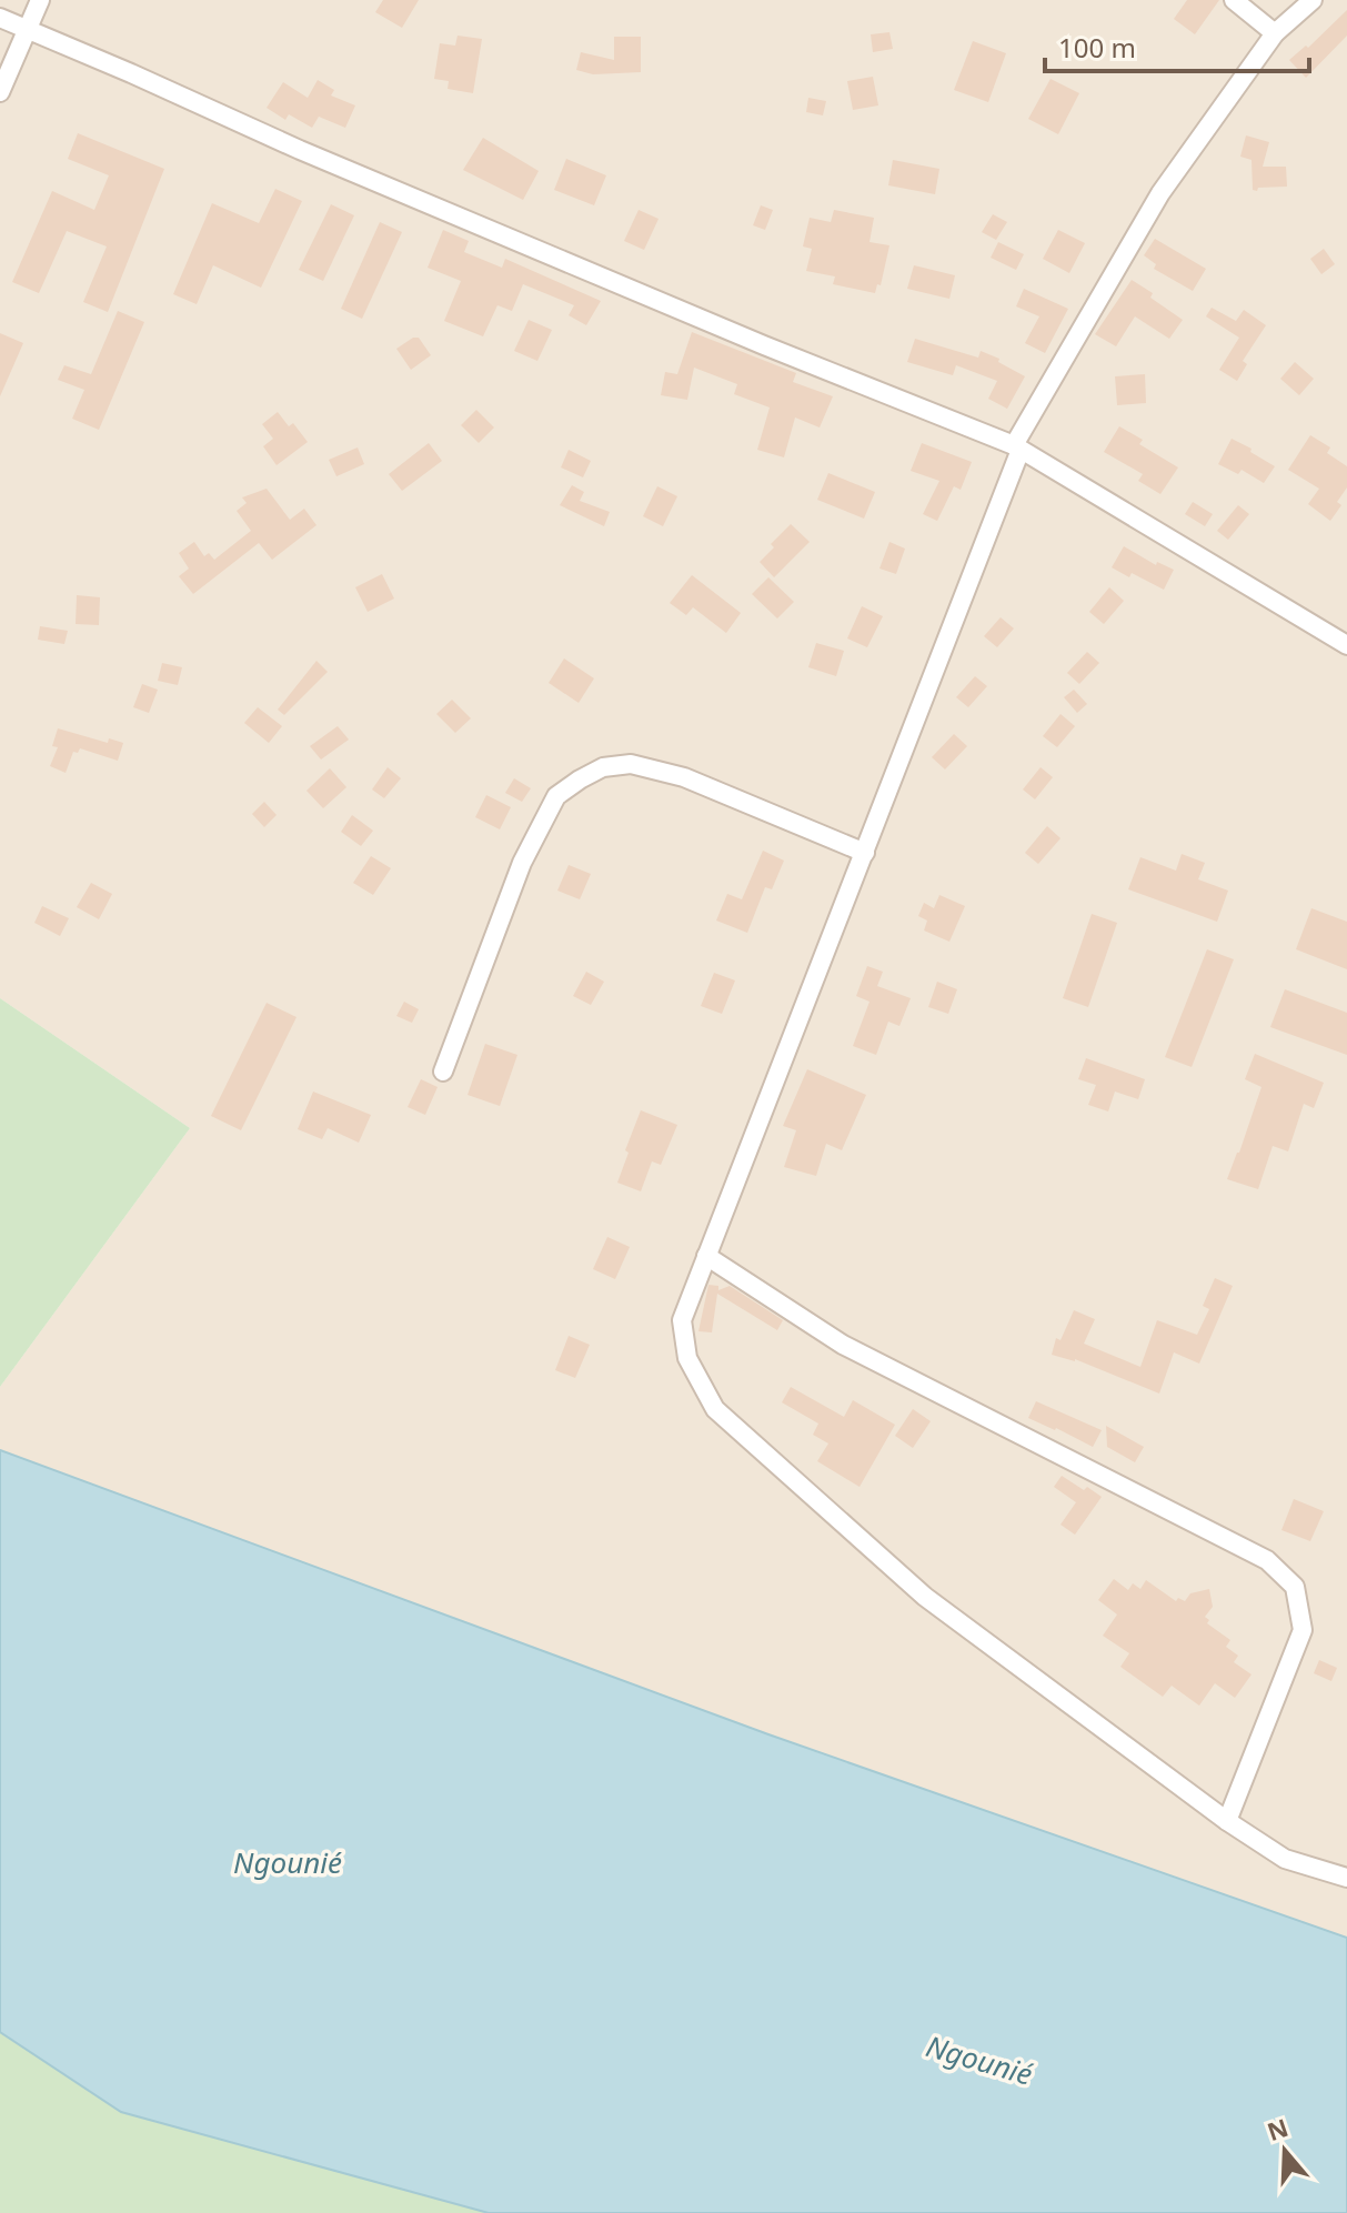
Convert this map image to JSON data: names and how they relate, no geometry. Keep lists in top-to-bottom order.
{
  "water": ["Ngounié"],
  "scale_bar": "100 m",
  "north": "top"
}
